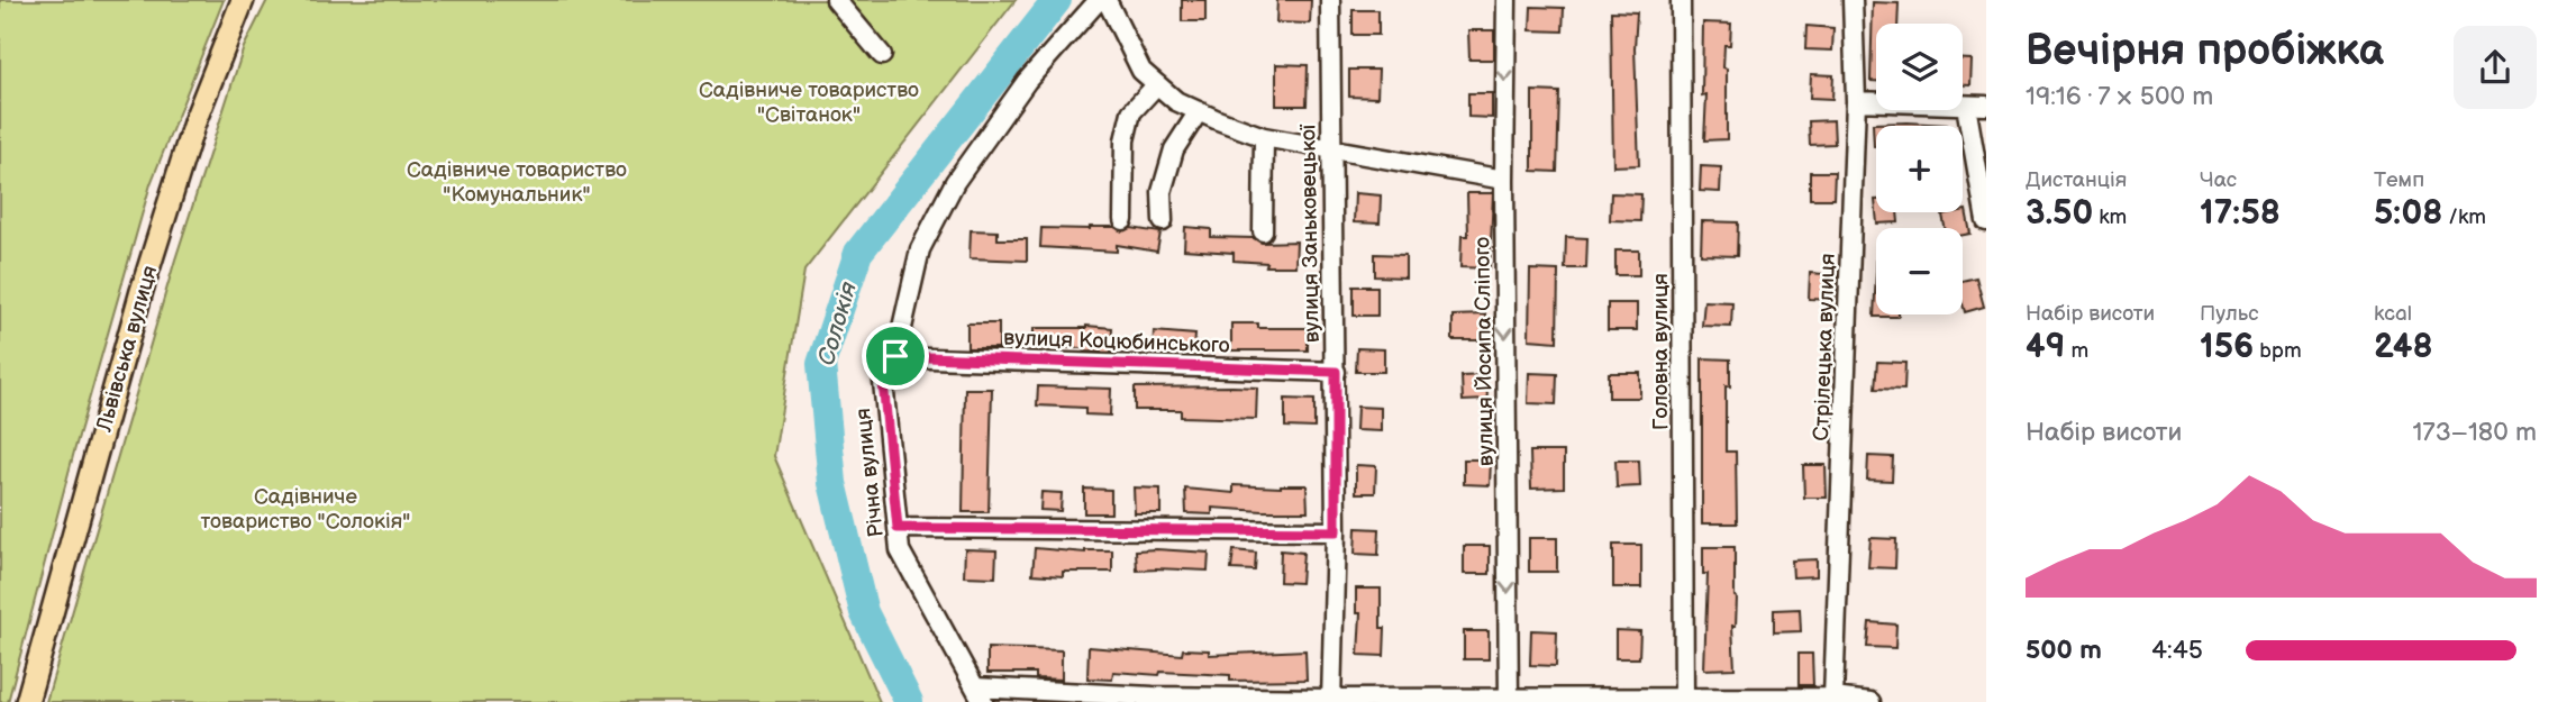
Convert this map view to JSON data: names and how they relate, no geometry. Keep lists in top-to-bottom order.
{
  "streets": {
    "main road": ["Львівська вулиця"],
    "street": [
      "вулиця Заньковецької",
      "вулиця Коцюбинського",
      "Стрілецька вулиця",
      "вулиця Йосипа Сліпого",
      "Головна вулиця",
      "Річна вулиця"
    ]
  },
  "crossings": [
    ["вулиця Заньковецької", "вулиця Коцюбинського"],
    ["вулиця Коцюбинського", "Річна вулиця"]
  ],
  "one_way": ["вулиця Йосипа Сліпого"],
  "water": ["Солокія"],
  "parks": ["Садівниче товариство \"Світанок\"", "Садівниче товариство \"Комунальник\"", "Садівниче товариство \"Солокія\""],
  "page": {
    "heading": ["Вечірня пробіжка", "19:16 · 7 × 500 m"],
    "map_buttons": ["+", "−"],
    "stats": [
      ["Дистанція", "3.50 km"],
      ["Час", "17:58"],
      ["Темп", "5:08 /km"],
      ["Набір висоти", "49 m"],
      ["Пульс", "156 bpm"],
      ["kcal", "248"]
    ],
    "chart": ["Набір висоти", "173–180 m"],
    "list": [
      {
        "name": "500 m",
        "note": "4:45"
      }
    ]
  }
}
